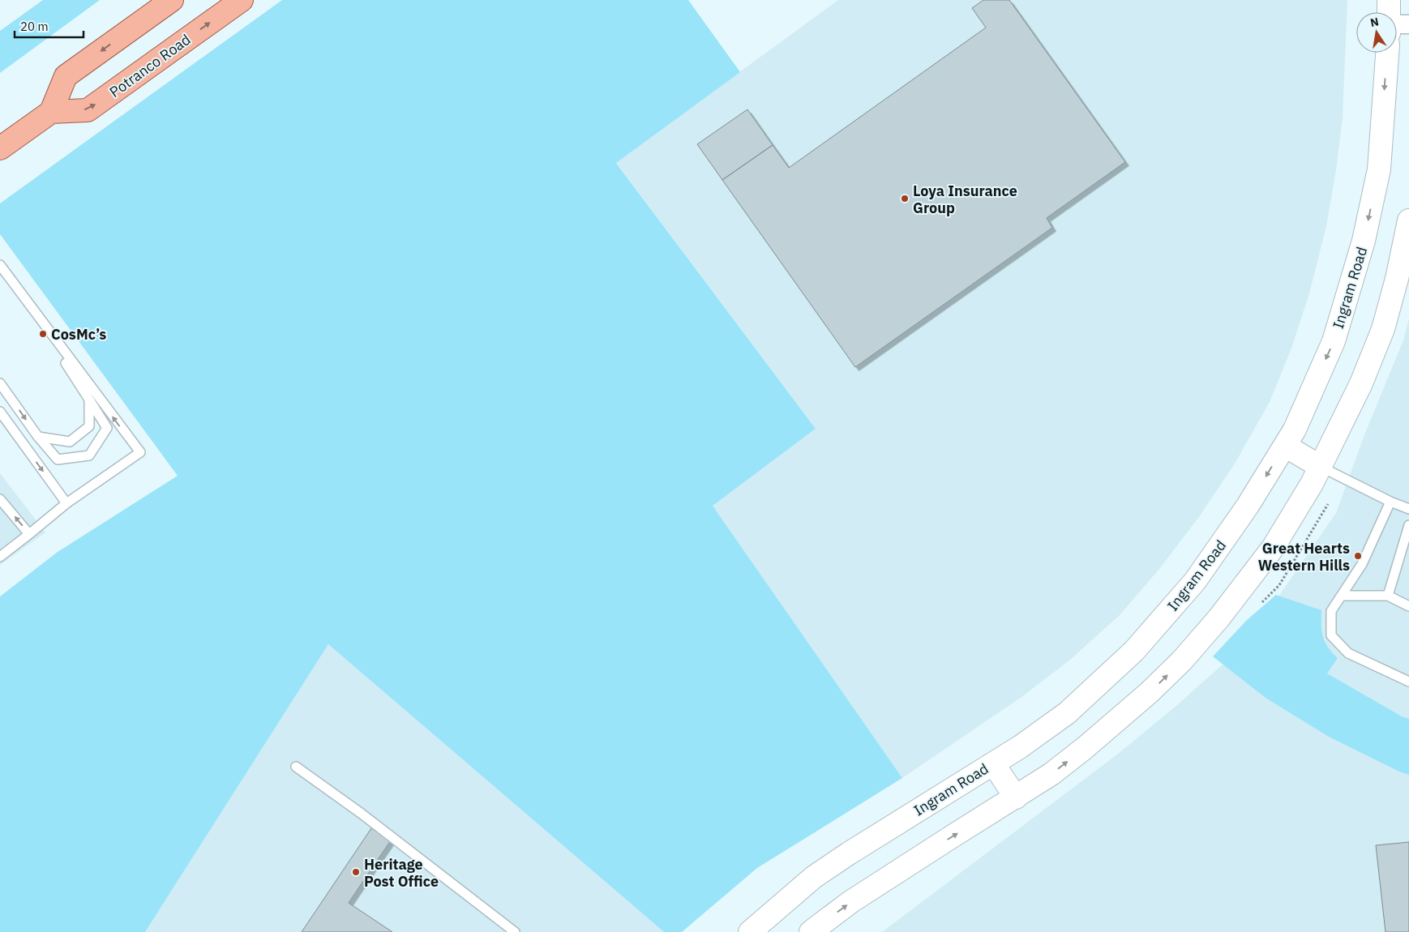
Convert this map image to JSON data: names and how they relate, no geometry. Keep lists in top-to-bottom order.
{
  "streets": {
    "main road": ["Potranco Road", "Ingram Road"]
  },
  "places": [
    "Loya Insurance Group",
    "CosMc’s",
    "Great Hearts Western Hills",
    "Heritage Post Office"
  ],
  "scale_bar": "20 m",
  "north": "top"
}
